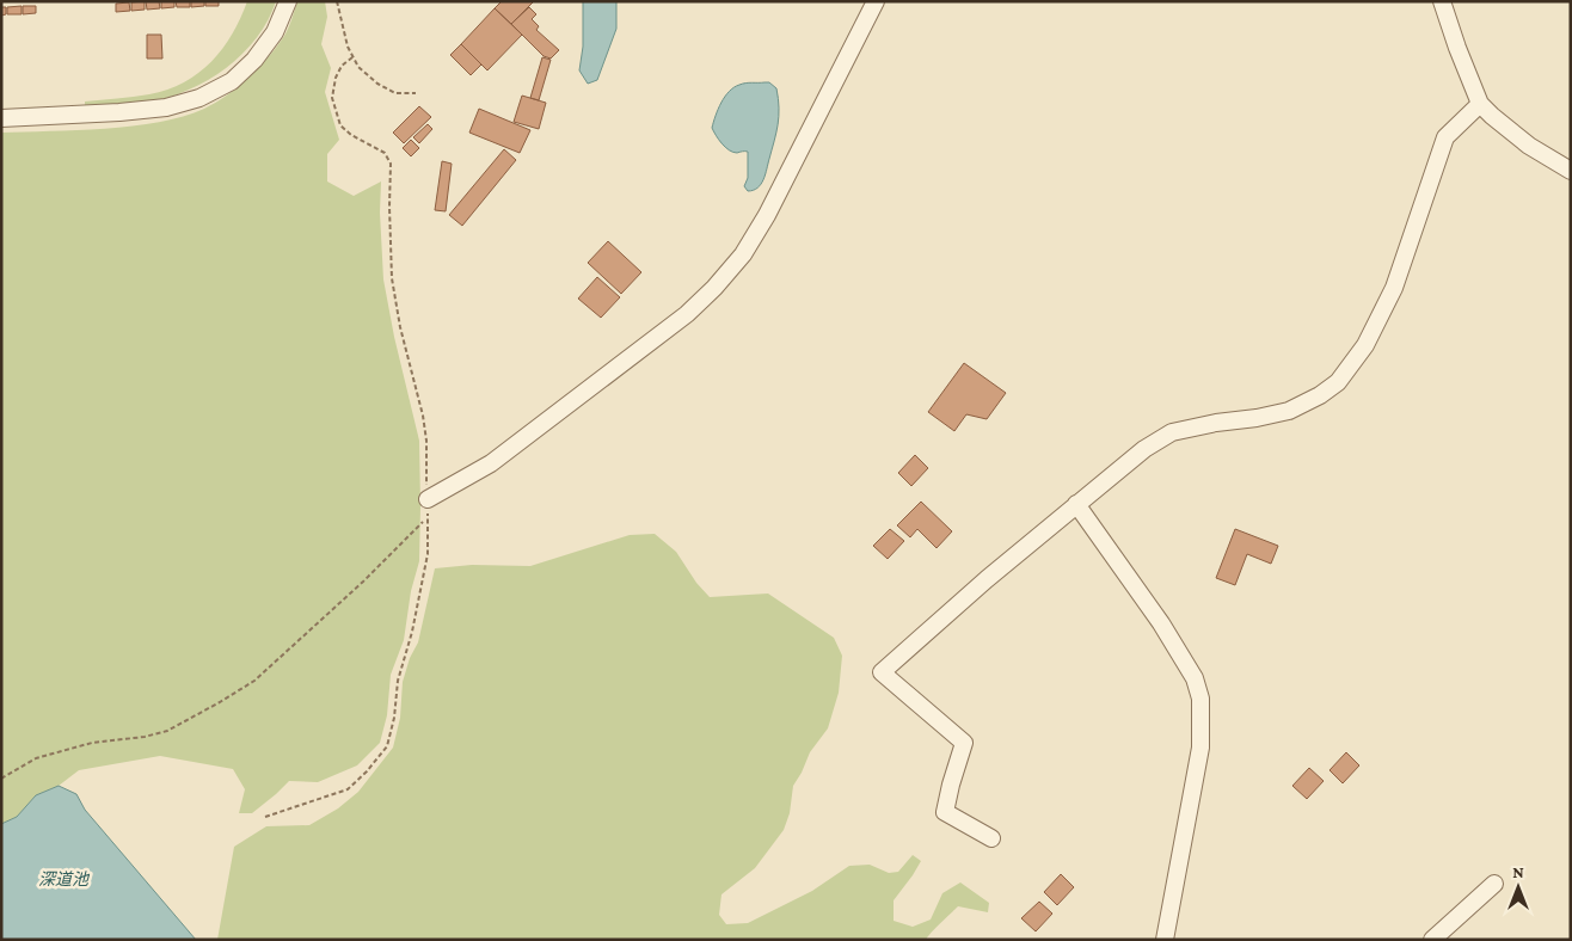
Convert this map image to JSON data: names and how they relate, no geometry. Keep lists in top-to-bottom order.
{
  "water": ["深道池"],
  "north": "top"
}
